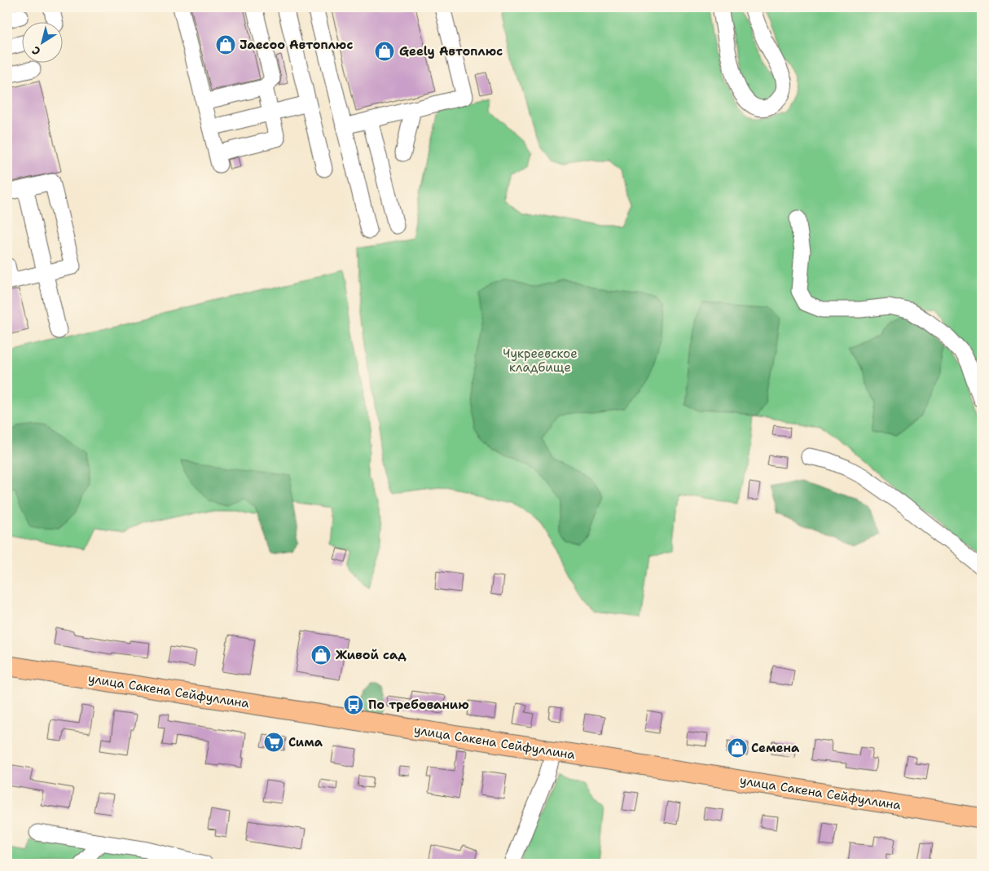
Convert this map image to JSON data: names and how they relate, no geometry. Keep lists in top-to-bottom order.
{
  "streets": {
    "main road": ["улица Сакена Сейфуллина"]
  },
  "parks": ["Чукреевское кладбище"],
  "places": {
    "shop": [
      "Jaecoo Автоплюс",
      "Geely Автоплюс",
      "Живой сад",
      "Семена"
    ],
    "bus stop": ["По требованию"],
    "supermarket": ["Сима"]
  },
  "north": "bottom left"
}
